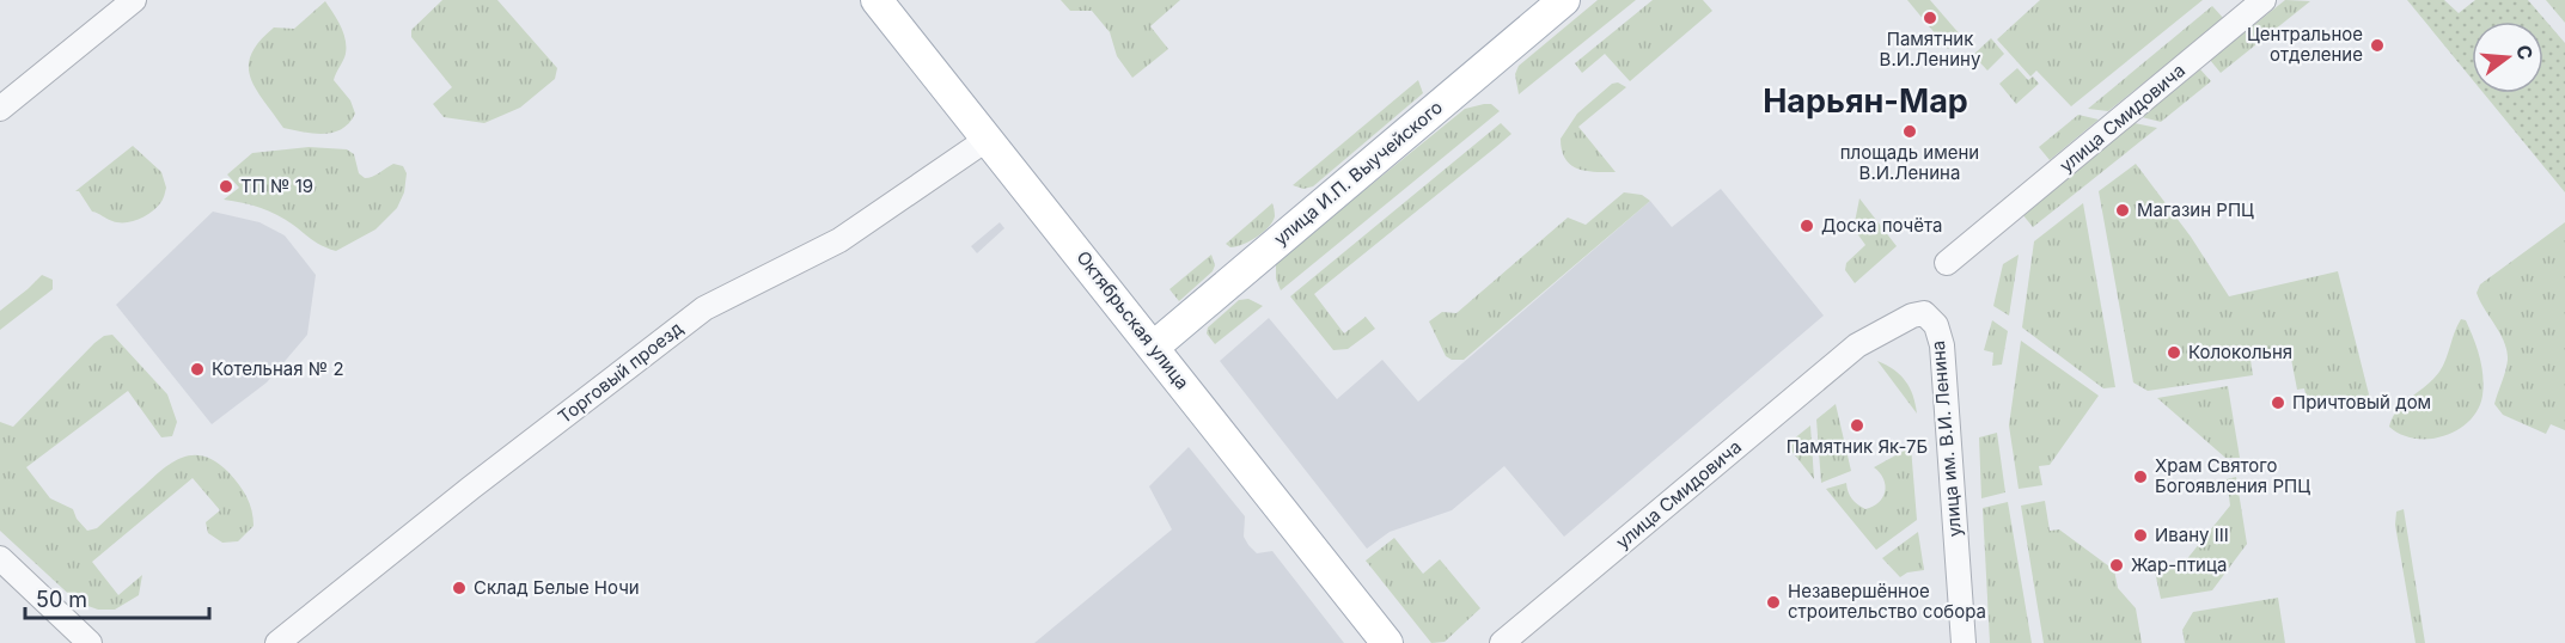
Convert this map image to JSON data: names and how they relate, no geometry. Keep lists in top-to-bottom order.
{
  "streets": {
    "main road": ["улица И.П. Выучейского", "Октябрьская улица"],
    "street": ["улица Смидовича", "Торговый проезд", "улица им. В.И. Ленина"]
  },
  "crossings": [
    ["улица Смидовича", "улица им. В.И. Ленина"],
    ["улица И.П. Выучейского", "Октябрьская улица"],
    ["Октябрьская улица", "Торговый проезд"]
  ],
  "districts": ["Нарьян-Мар"],
  "places": [
    "Памятник В.И.Ленину",
    "Центральное отделение",
    "площадь имени В.И.Ленина",
    "ТП № 19",
    "Магазин РПЦ",
    "Доска почёта",
    "Колокольня",
    "Котельная № 2",
    "Причтовый дом",
    "Памятник Як-7Б",
    "Храм Святого Богоявления РПЦ",
    "Ивану III",
    "Жар-птица",
    "Склад Белые Ночи",
    "Незавершённое строительство собора"
  ],
  "scale_bar": "50 m",
  "north": "right"
}
